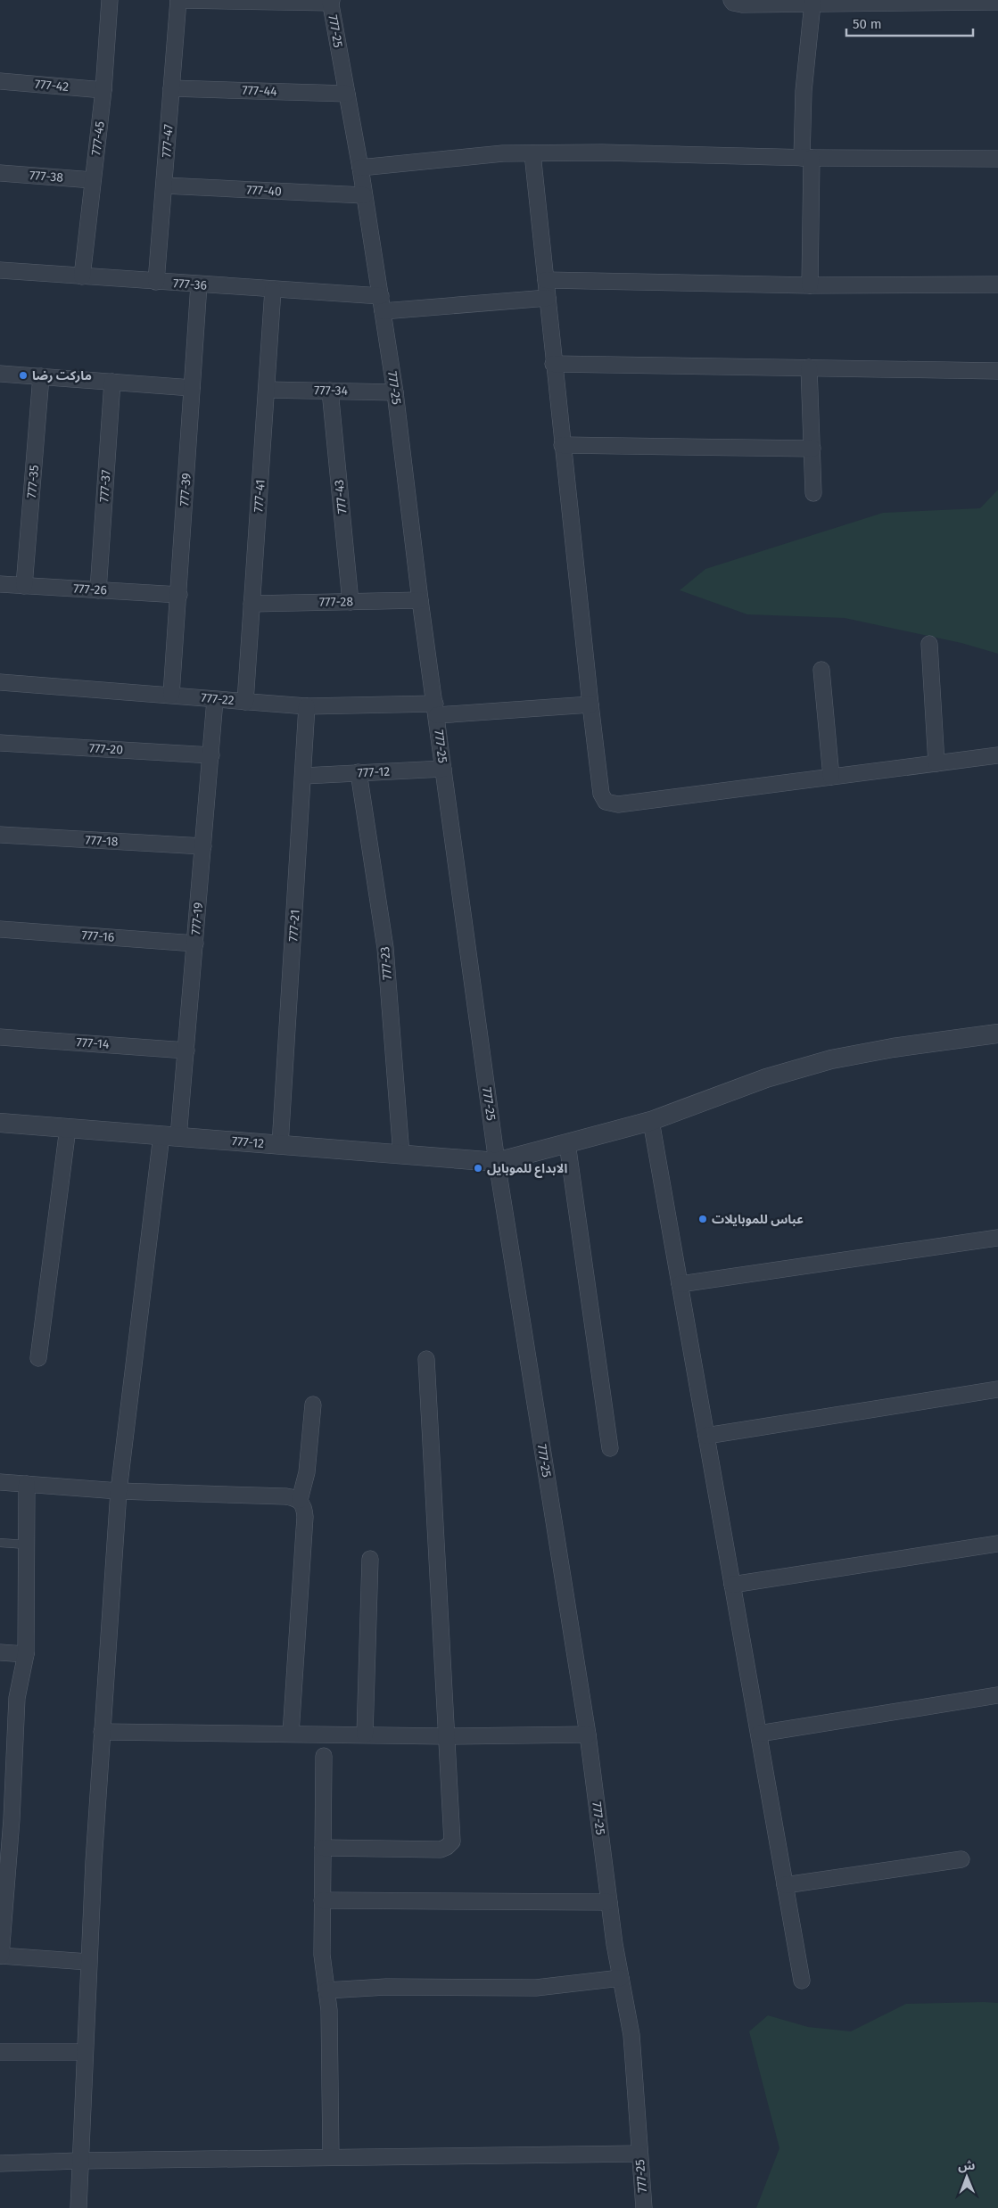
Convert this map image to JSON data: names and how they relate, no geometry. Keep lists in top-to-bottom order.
{
  "streets": {
    "street": [
      "777-25",
      "777-42",
      "777-44",
      "777-45",
      "777-47",
      "777-38",
      "777-40",
      "777-36",
      "777-34",
      "777-35",
      "777-37",
      "777-39",
      "777-41",
      "777-43",
      "777-26",
      "777-28",
      "777-22",
      "777-20",
      "777-12",
      "777-18",
      "777-19",
      "777-21",
      "777-16",
      "777-23",
      "777-14"
    ]
  },
  "crossings": [
    ["777-25", "777-44"],
    ["777-25", "777-40"],
    ["777-25", "777-36"],
    ["777-25", "777-34"],
    ["777-25", "777-28"],
    ["777-25", "777-22"],
    ["777-25", "777-12"],
    ["777-42", "777-45"],
    ["777-44", "777-47"],
    ["777-45", "777-38"],
    ["777-45", "777-36"],
    ["777-47", "777-40"],
    ["777-47", "777-36"],
    ["777-36", "777-39"],
    ["777-36", "777-41"],
    ["777-34", "777-41"],
    ["777-34", "777-43"],
    ["777-35", "777-26"],
    ["777-37", "777-26"],
    ["777-39", "777-26"],
    ["777-39", "777-22"],
    ["777-41", "777-28"],
    ["777-41", "777-22"],
    ["777-43", "777-28"],
    ["777-22", "777-19"],
    ["777-22", "777-21"],
    ["777-20", "777-19"],
    ["777-12", "777-19"],
    ["777-12", "777-21"],
    ["777-12", "777-23"],
    ["777-18", "777-19"],
    ["777-19", "777-16"],
    ["777-19", "777-14"]
  ],
  "places": ["ماركت رضا", "الابداع للموبايل", "عباس للموبايلات"],
  "scale_bar": "50 m",
  "north": "top"
}
